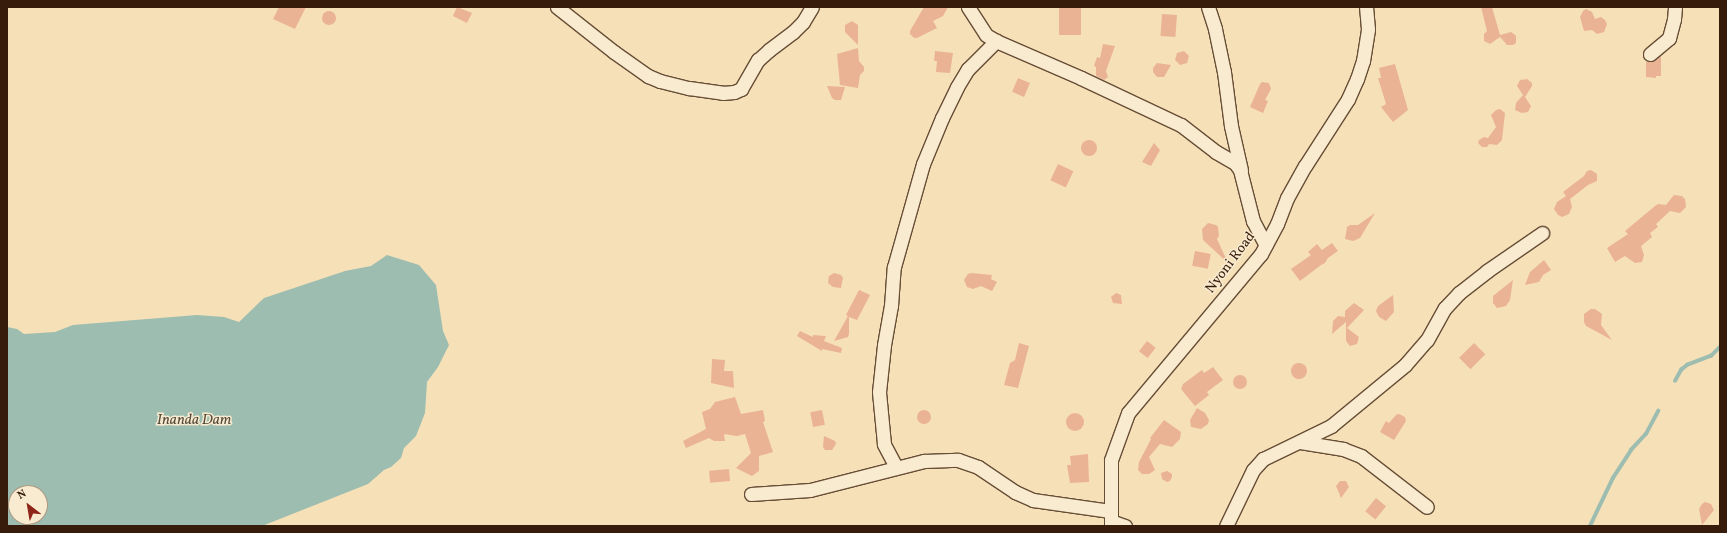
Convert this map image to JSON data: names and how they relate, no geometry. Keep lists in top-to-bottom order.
{
  "streets": {
    "street": ["Nyoni Road"]
  },
  "water": ["Inanda Dam"],
  "north": "top left"
}
